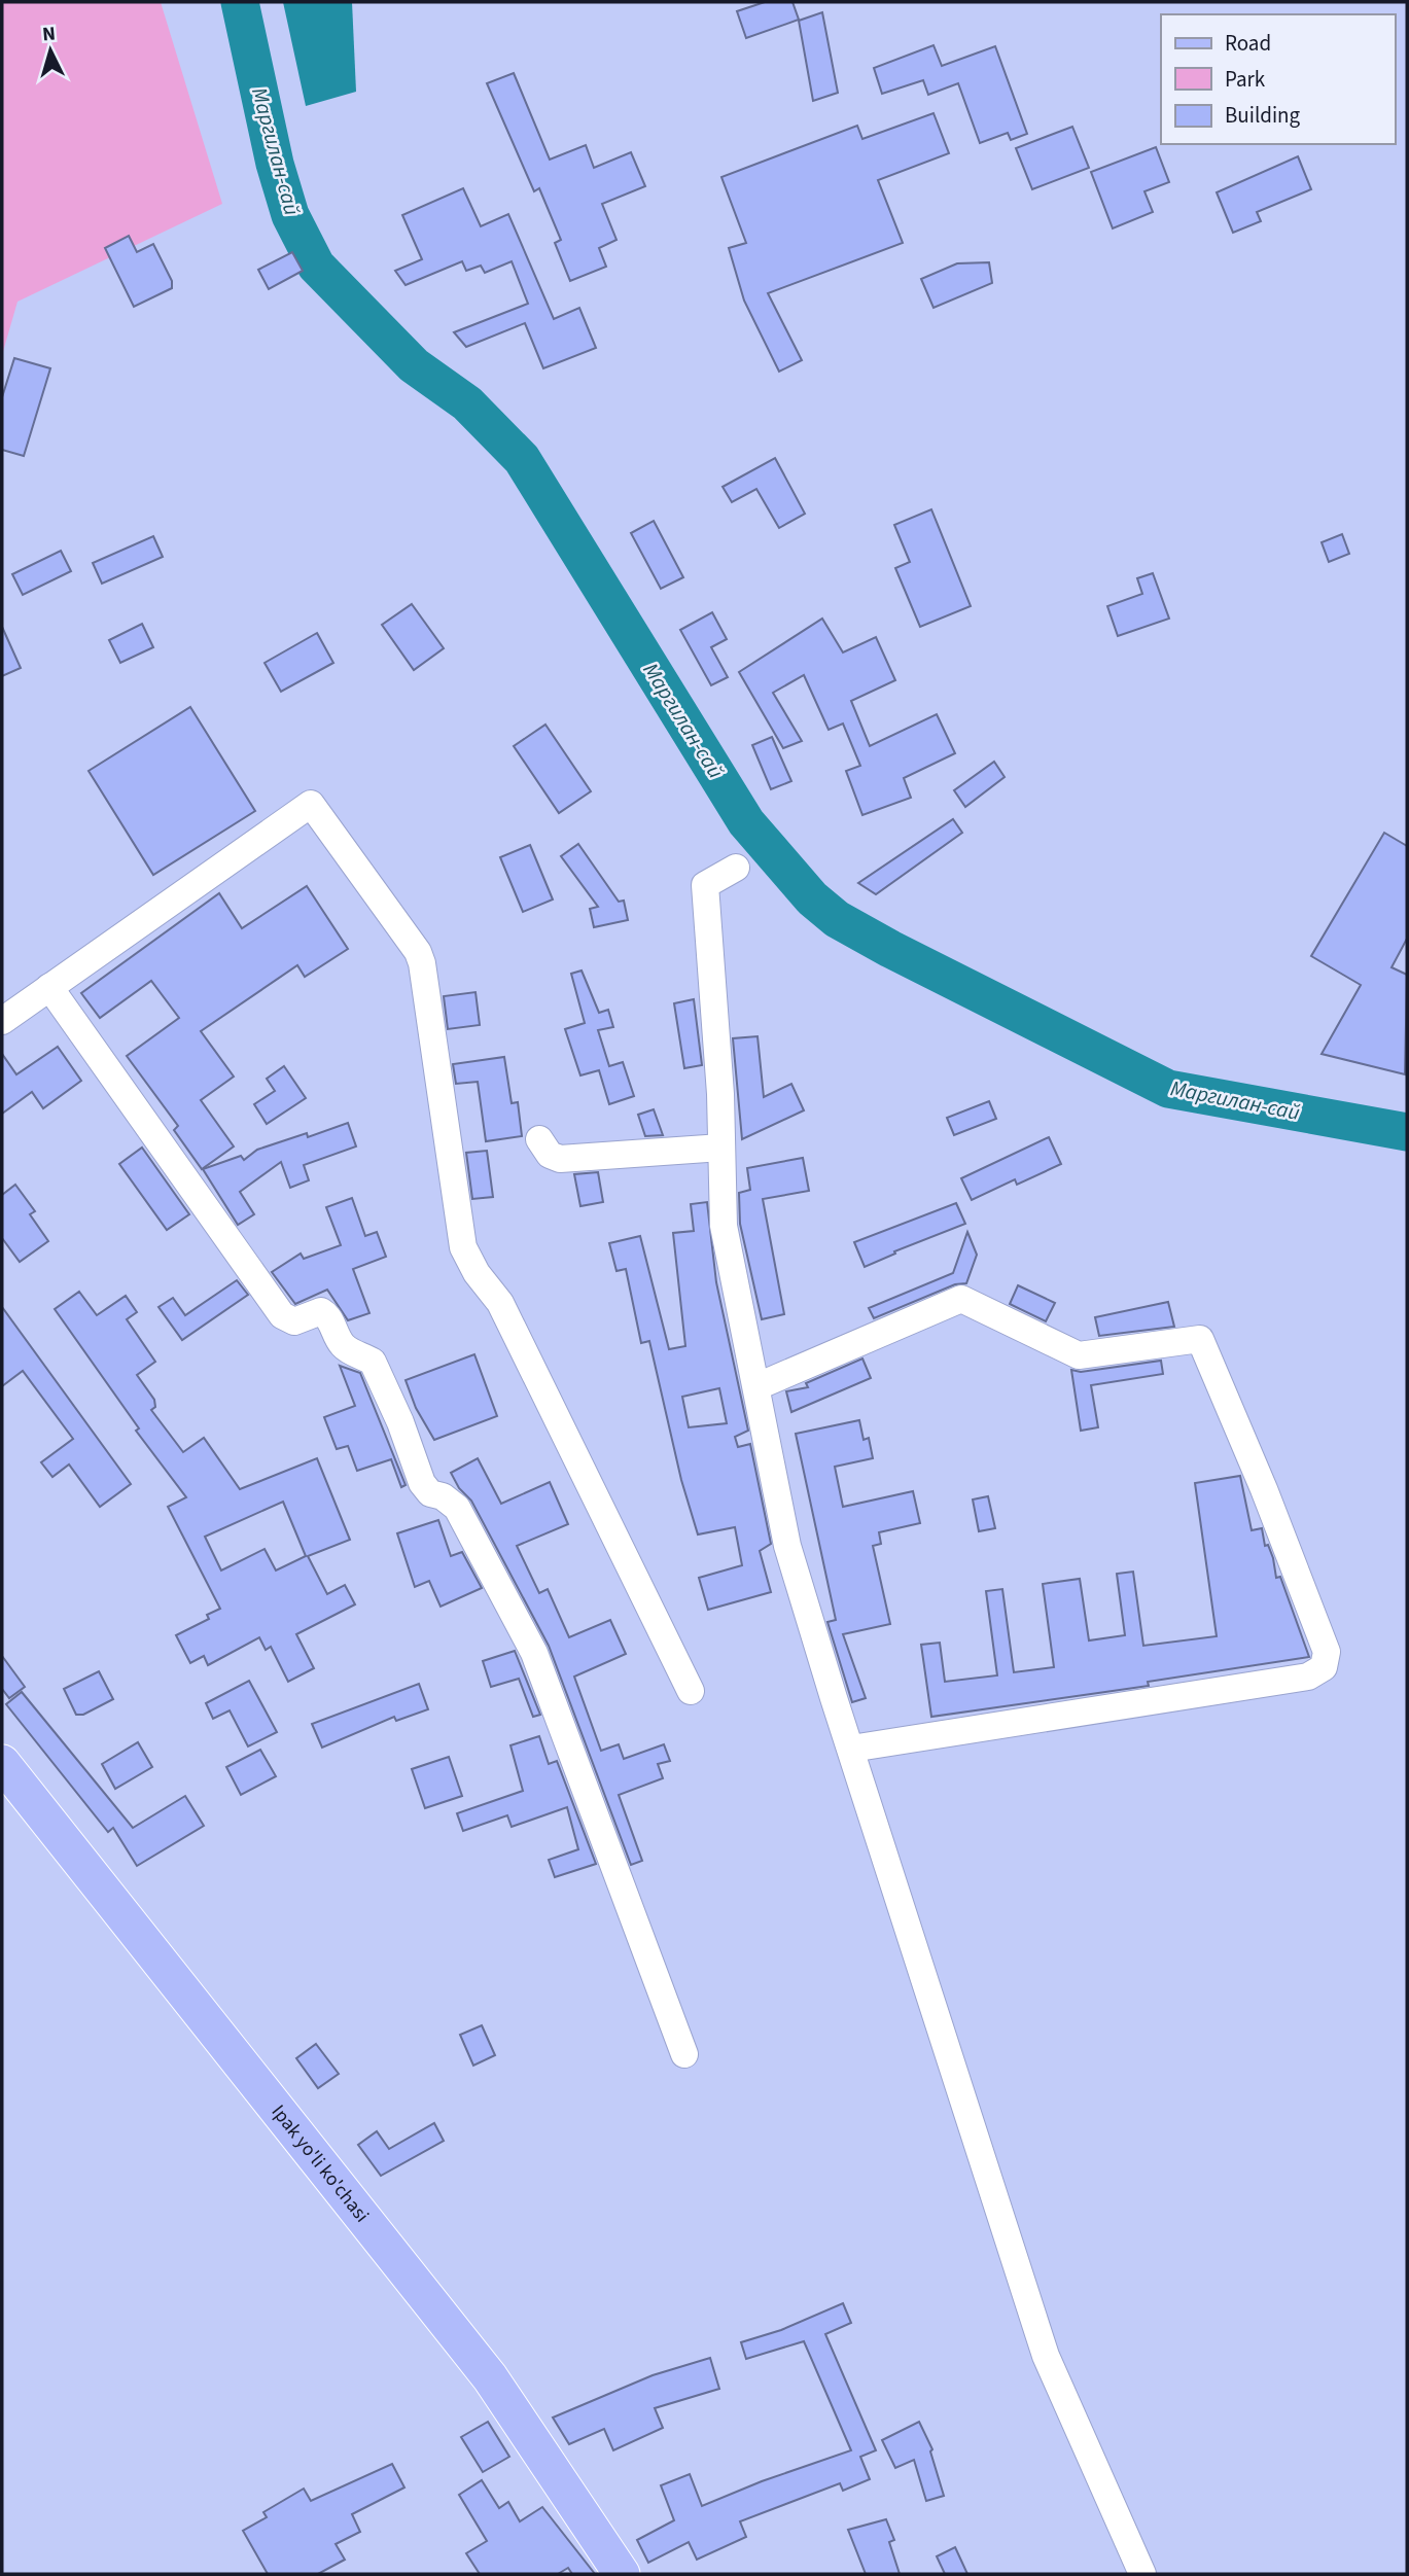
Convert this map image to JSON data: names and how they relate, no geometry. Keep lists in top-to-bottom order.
{
  "streets": {
    "main road": ["Ipak yo'li ko'chasi"]
  },
  "water": ["Маргилан-сай"],
  "legend": ["Road", "Park", "Building"],
  "north": "top"
}
